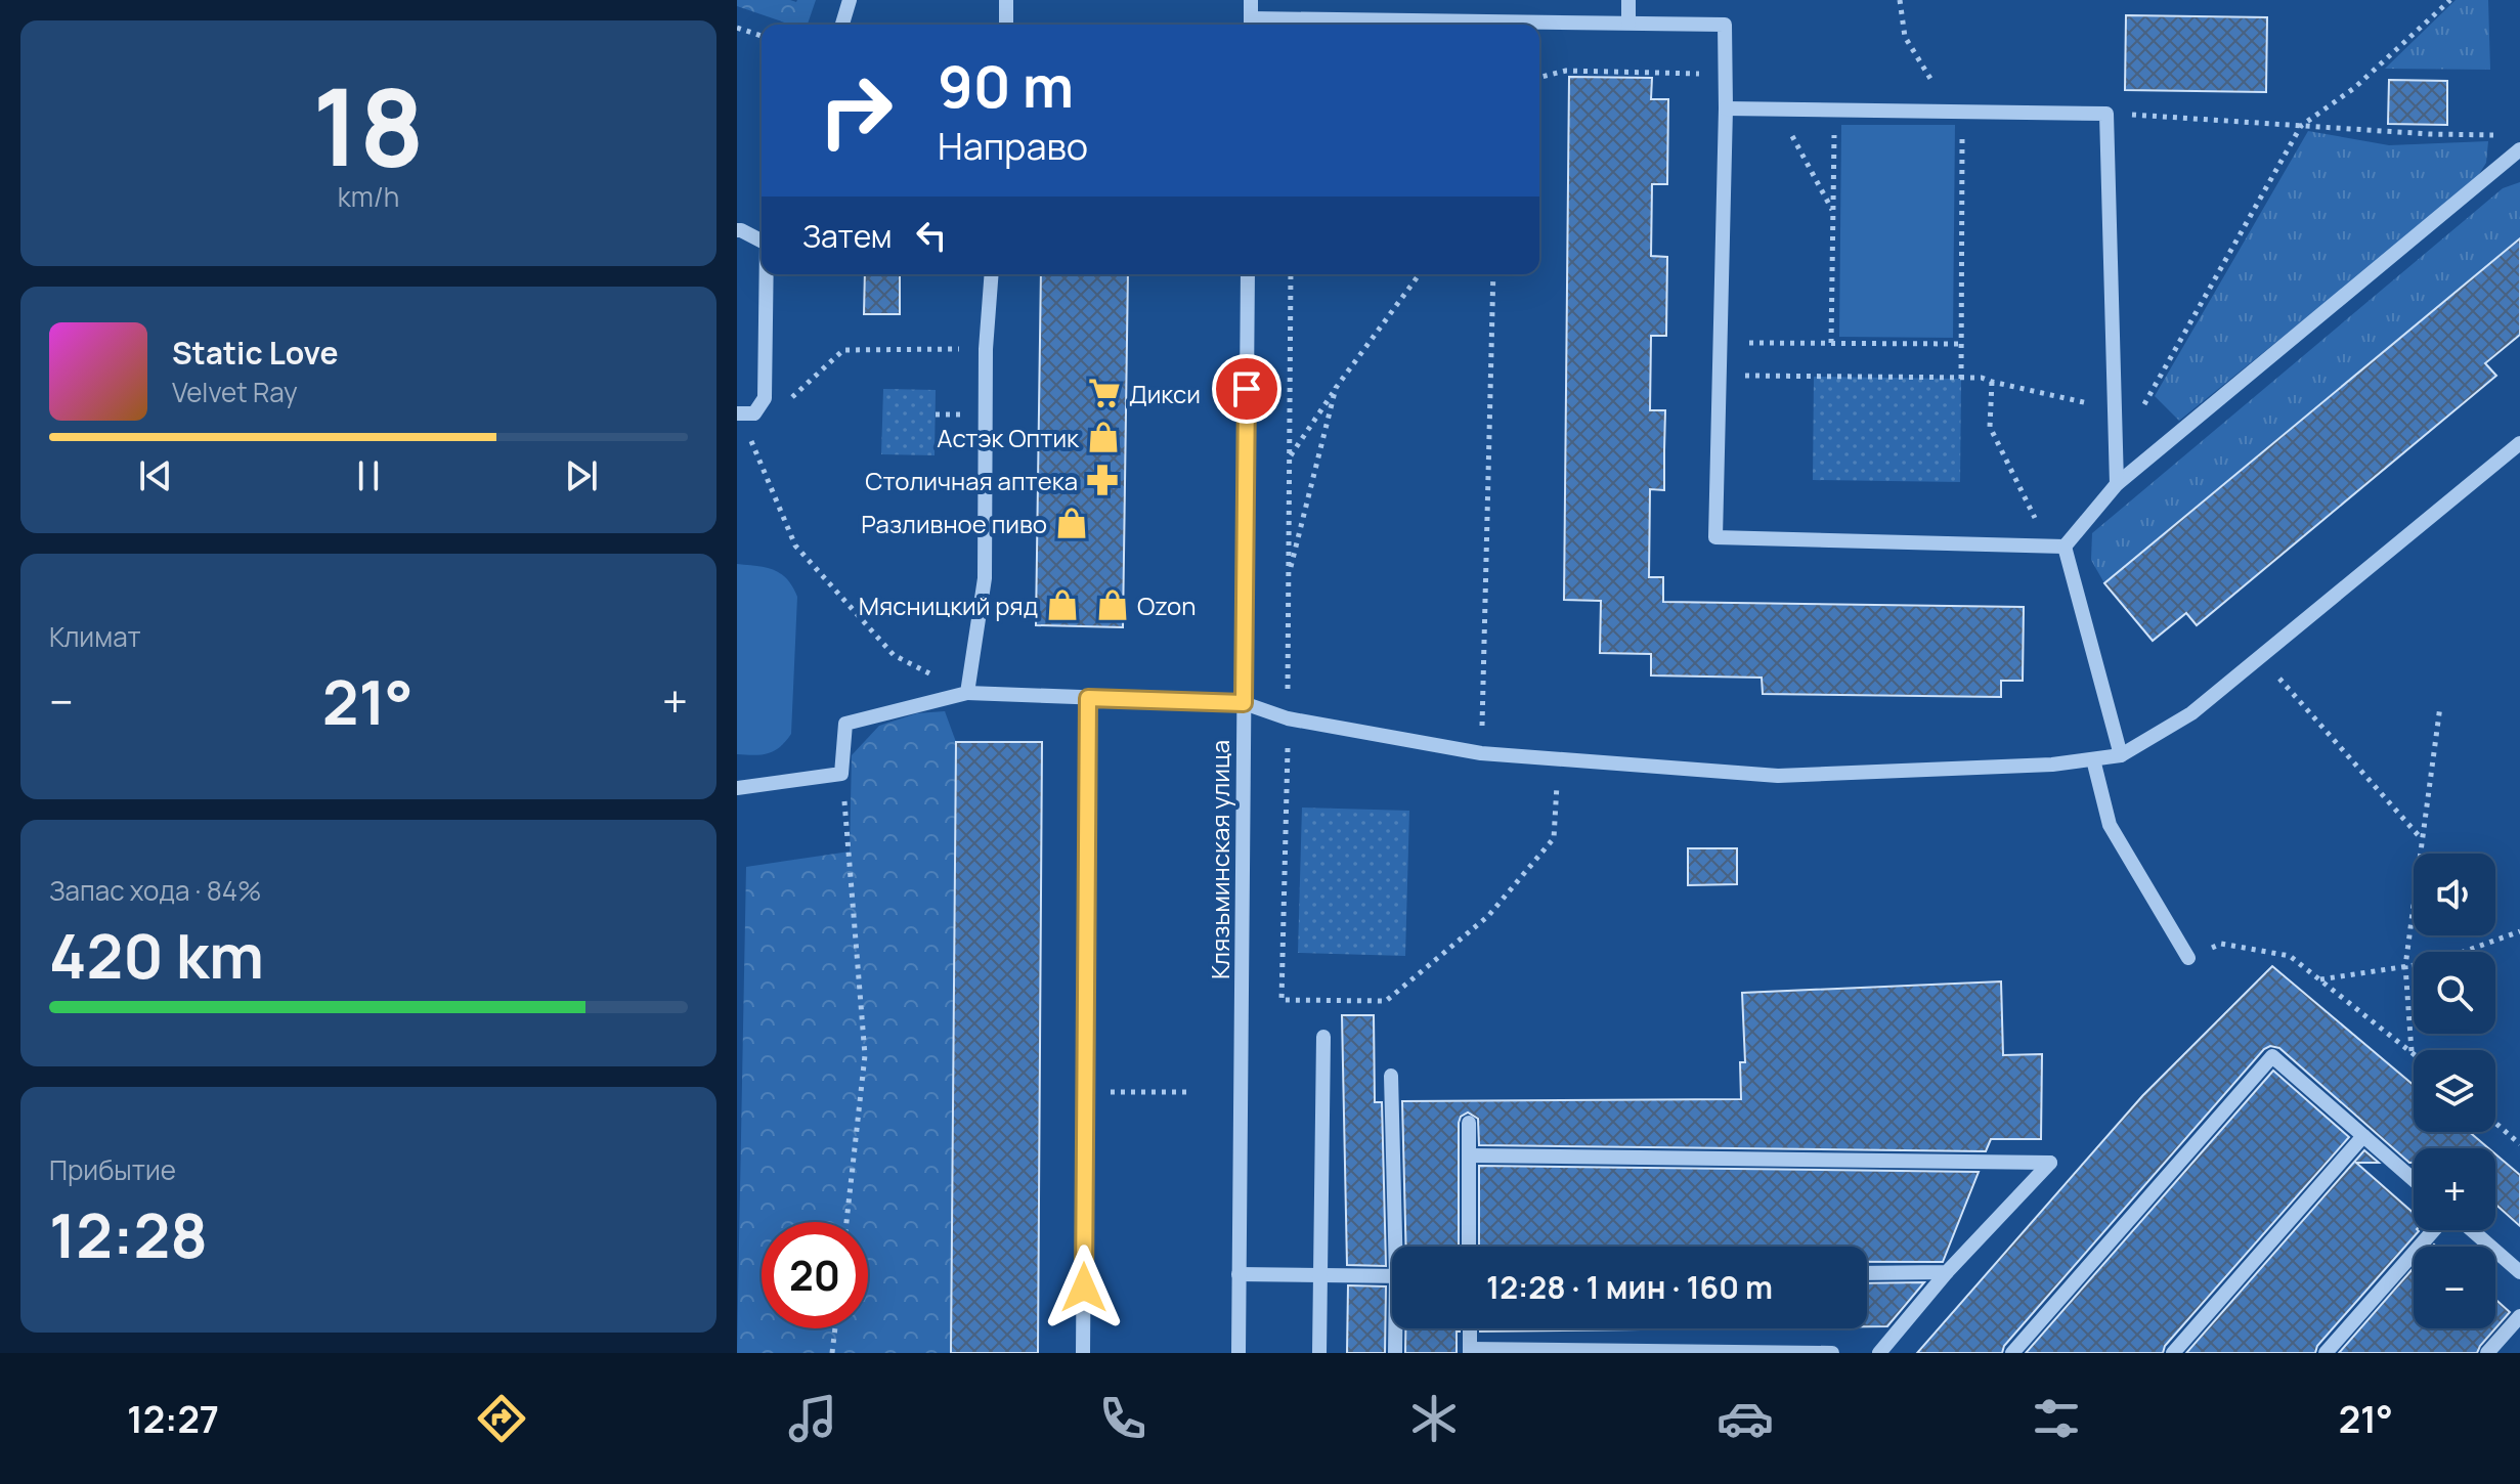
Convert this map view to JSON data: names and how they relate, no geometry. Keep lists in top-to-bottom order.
{
  "streets": {
    "street": ["Клязьминская улица"]
  },
  "places": {
    "supermarket": ["Дикси"],
    "shop": [
      "Астэк Оптик",
      "Разливное пиво",
      "Мясницкий ряд",
      "Ozon"
    ],
    "pharmacy": ["Столичная аптека"]
  },
  "page": {
    "tile": [
      ["18", "km/h"],
      "Климат",
      ["Запас хода · 84%", "420 km"],
      ["Прибытие", "12:28"]
    ],
    "turn": ["90 m", "Направо"],
    "then": "Затем",
    "song": ["Static Love", "Velvet Ray"],
    "heat": ["−", "21°", "+"],
    "map_buttons": ["+", "−"],
    "limit": "20",
    "trip": "12:28 · 1 мин · 160 m",
    "tabs": ["12:27", "21°"]
  }
}
